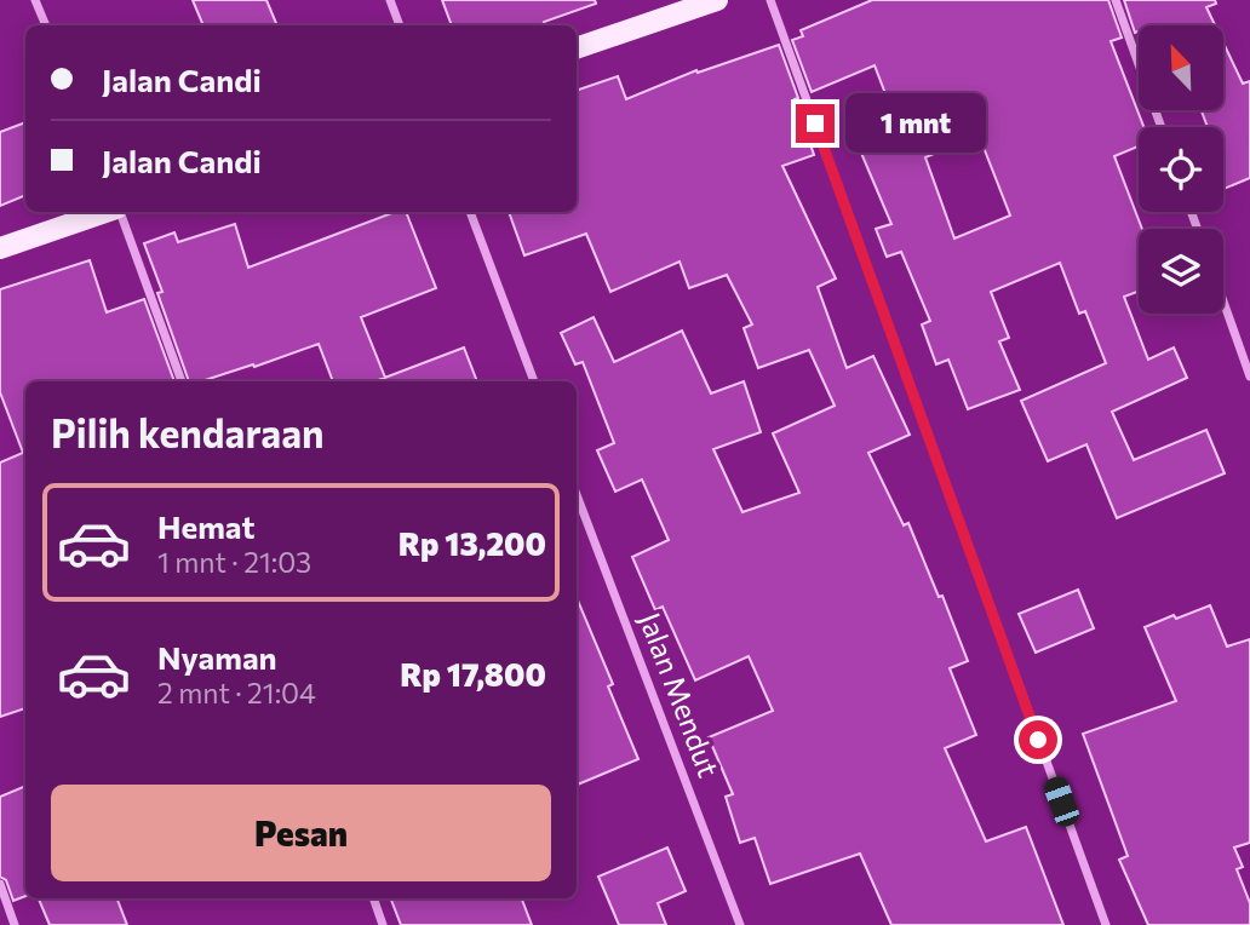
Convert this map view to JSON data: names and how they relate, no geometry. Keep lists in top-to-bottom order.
{
  "streets": {
    "street": ["Jalan Mendut"]
  },
  "north": "top left",
  "page": {
    "banner": ["Jalan Candi", "Jalan Candi"],
    "bubble": "1 mnt",
    "heading": "Pilih kendaraan",
    "list": [
      {
        "name": "Hemat",
        "note": "1 mnt · 21:03",
        "value": "Rp 13,200"
      },
      {
        "name": "Nyaman",
        "note": "2 mnt · 21:04",
        "value": "Rp 17,800"
      }
    ],
    "buttons": "Pesan"
  }
}
